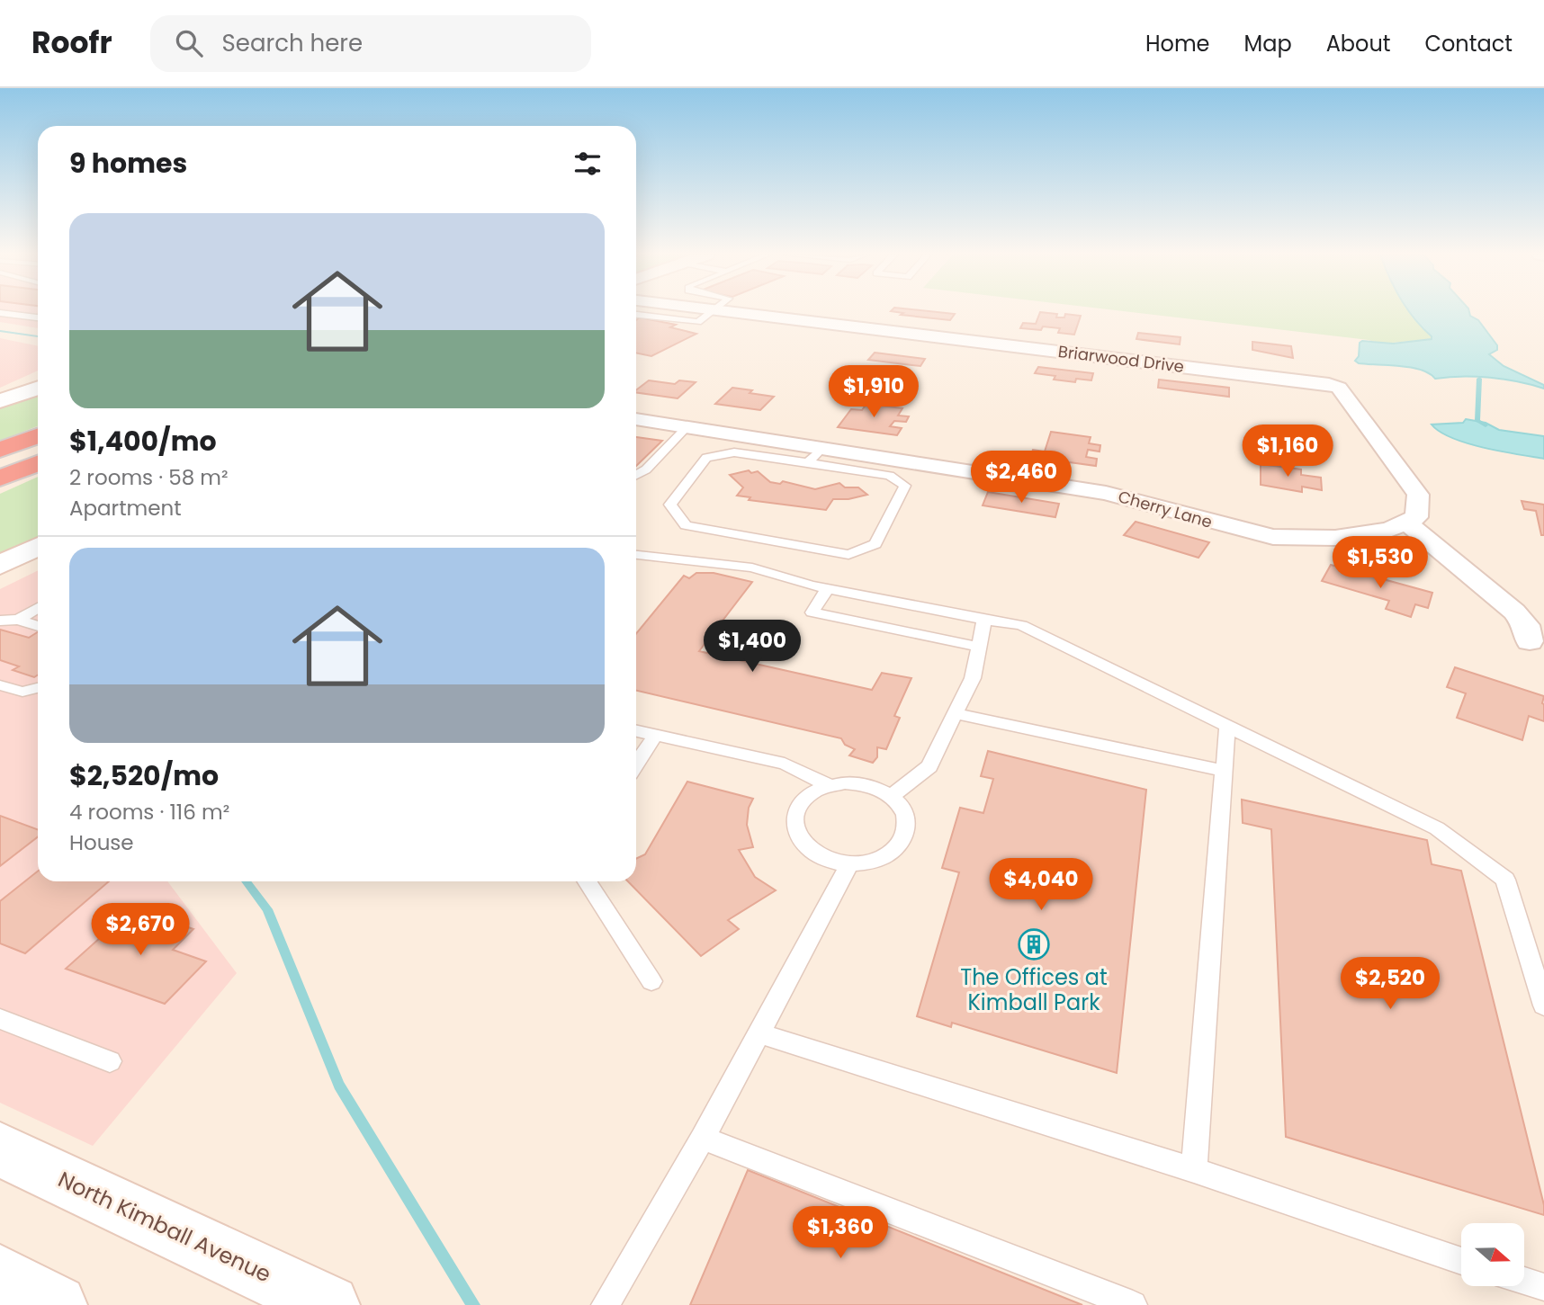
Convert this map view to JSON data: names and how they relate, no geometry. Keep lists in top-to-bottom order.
{
  "streets": {
    "main road": ["North Kimball Avenue"],
    "street": ["Briarwood Drive", "Cherry Lane"]
  },
  "places": {
    "building": ["The Offices at Kimball Park"]
  },
  "north": "right",
  "page": {
    "header": "Roofr",
    "search": "Search here",
    "nav": [
      "Home",
      "Map",
      "About",
      "Contact"
    ],
    "heading": "9 homes",
    "list": [
      {
        "name": "$1,400/mo",
        "note": "2 rooms · 58 m² · Apartment"
      },
      {
        "name": "$2,520/mo",
        "note": "4 rooms · 116 m² · House"
      }
    ],
    "price": [
      "$1,910",
      "$1,160",
      "$2,460",
      "$1,530",
      "$1,400",
      "$4,040",
      "$2,670",
      "$2,520",
      "$1,360"
    ]
  }
}
